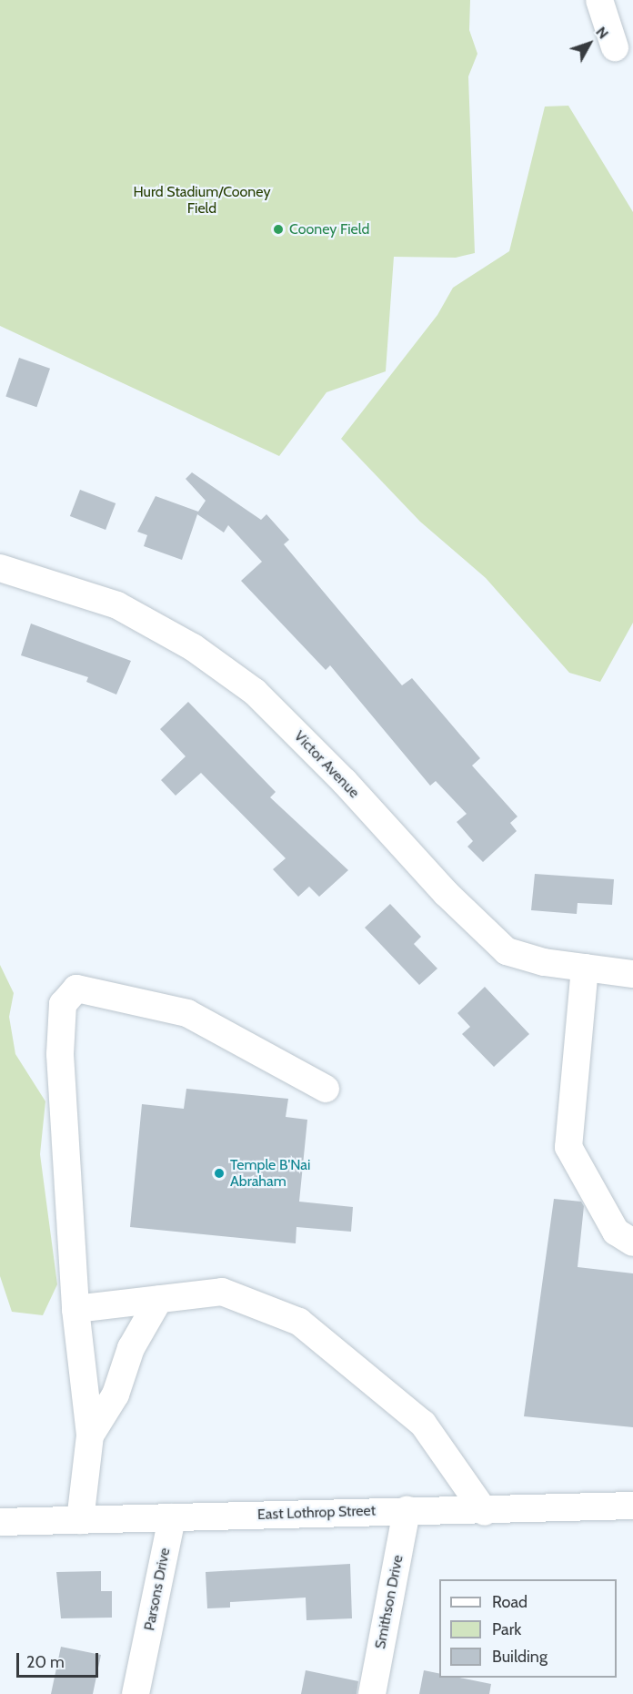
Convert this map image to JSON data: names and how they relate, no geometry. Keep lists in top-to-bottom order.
{
  "streets": {
    "street": [
      "Victor Avenue",
      "East Lothrop Street",
      "Parsons Drive",
      "Smithson Drive"
    ]
  },
  "crossings": [
    ["East Lothrop Street", "Parsons Drive"],
    ["East Lothrop Street", "Smithson Drive"]
  ],
  "parks": ["Hurd Stadium/Cooney Field"],
  "places": ["Cooney Field", "Temple B'Nai Abraham"],
  "legend": ["Road", "Park", "Building"],
  "scale_bar": "20 m",
  "north": "top right"
}
